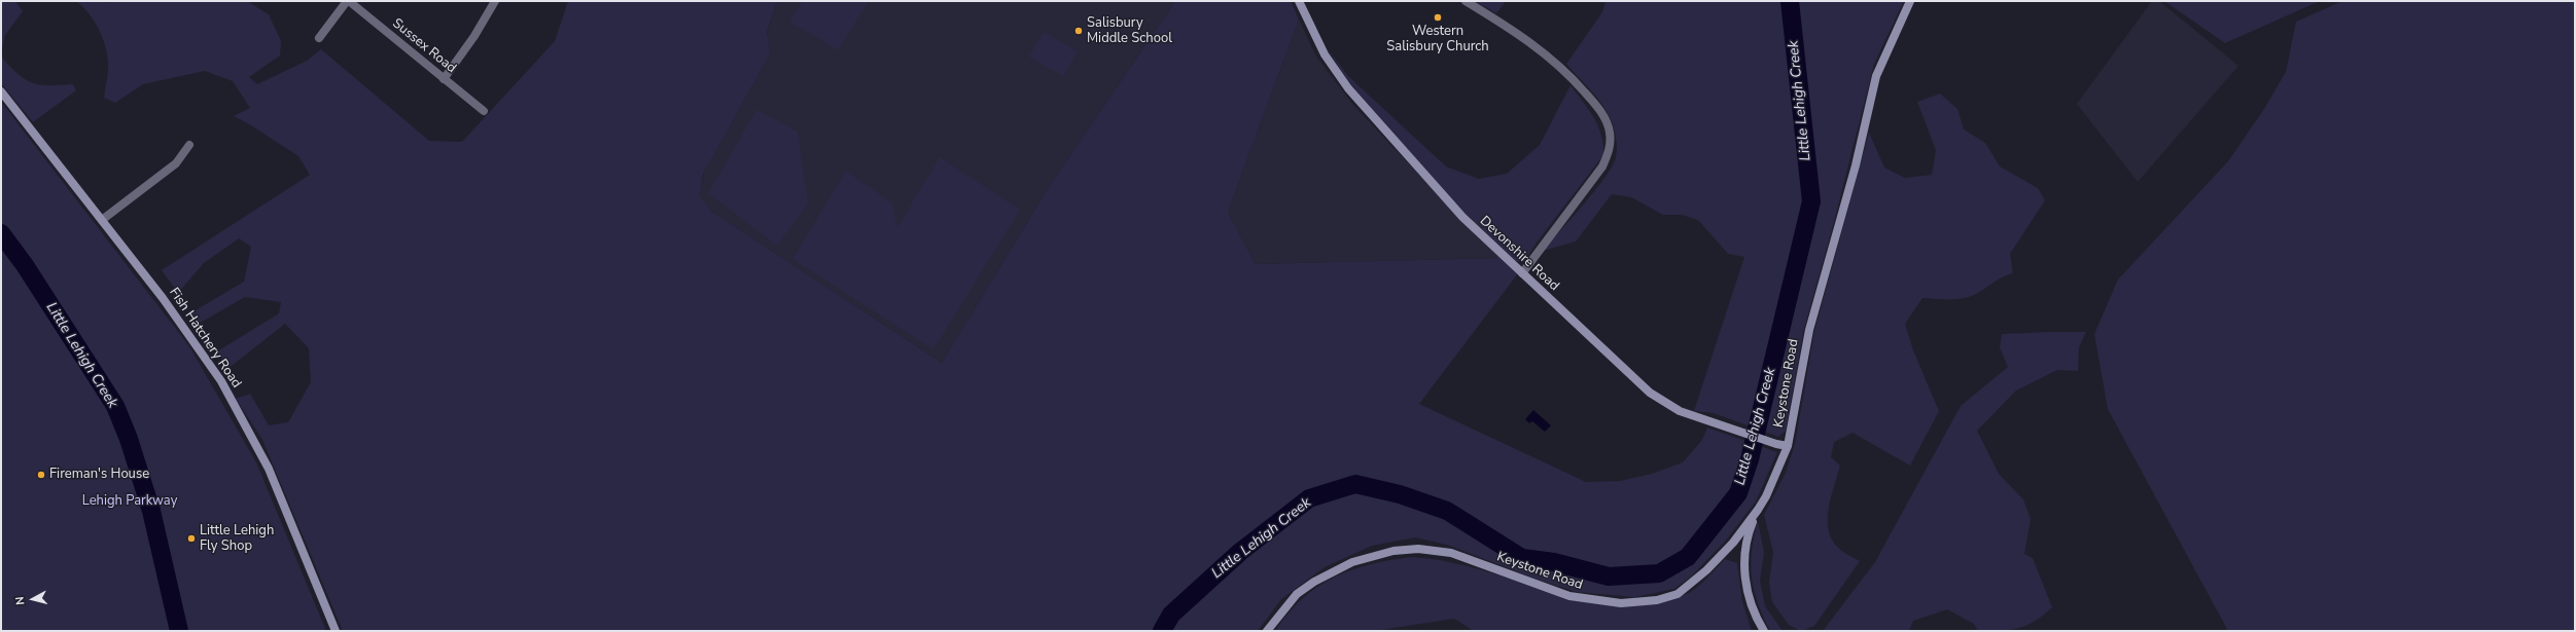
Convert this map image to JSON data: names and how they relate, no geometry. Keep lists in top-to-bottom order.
{
  "streets": {
    "street": [
      "Sussex Road",
      "Devonshire Road",
      "Fish Hatchery Road",
      "Keystone Road"
    ]
  },
  "crossings": [
    ["Devonshire Road", "Keystone Road"]
  ],
  "water": ["Little Lehigh Creek"],
  "parks": ["Lehigh Parkway"],
  "places": [
    "Western Salisbury Church",
    "Salisbury Middle School",
    "Fireman's House",
    "Little Lehigh Fly Shop"
  ],
  "north": "left"
}
